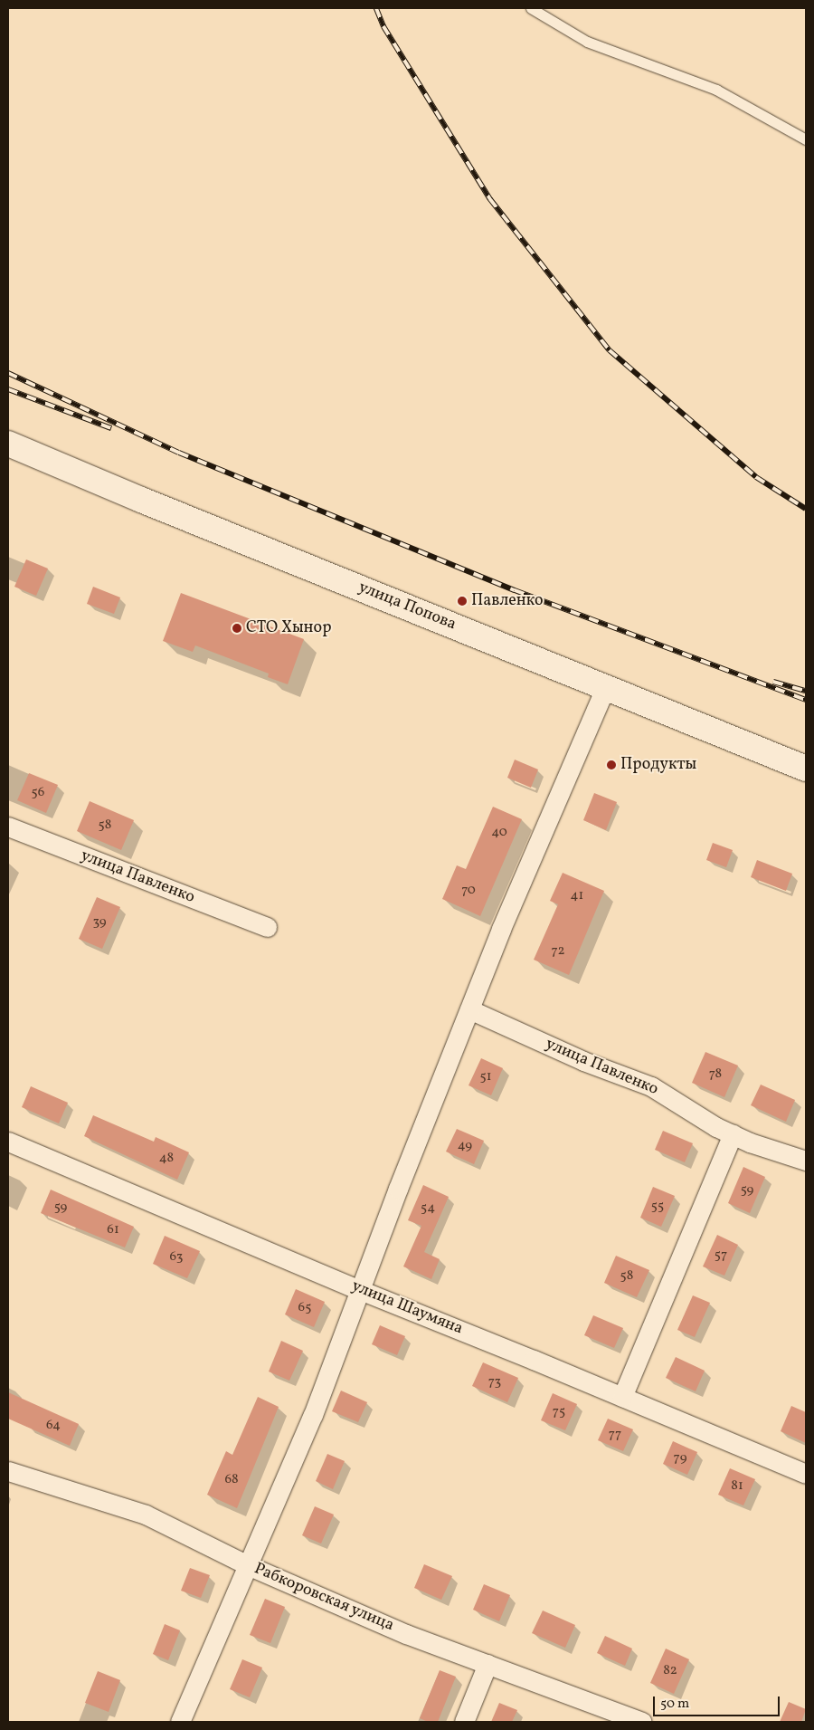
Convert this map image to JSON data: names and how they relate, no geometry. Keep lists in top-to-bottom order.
{
  "streets": {
    "main road": ["улица Попова"],
    "street": ["улица Павленко", "улица Шаумяна", "Рабкоровская улица"]
  },
  "places": ["Павленко", "СТО Хынор", "Продукты"],
  "house_numbers": [
    "56",
    "58",
    "40",
    "70",
    "41",
    "39",
    "72",
    "78",
    "51",
    "49",
    "48",
    "59",
    "55",
    "59",
    "54",
    "61",
    "57",
    "63",
    "58",
    "65",
    "73",
    "75",
    "64",
    "77",
    "79",
    "68",
    "81",
    "82"
  ],
  "scale_bar": "50 m"
}
